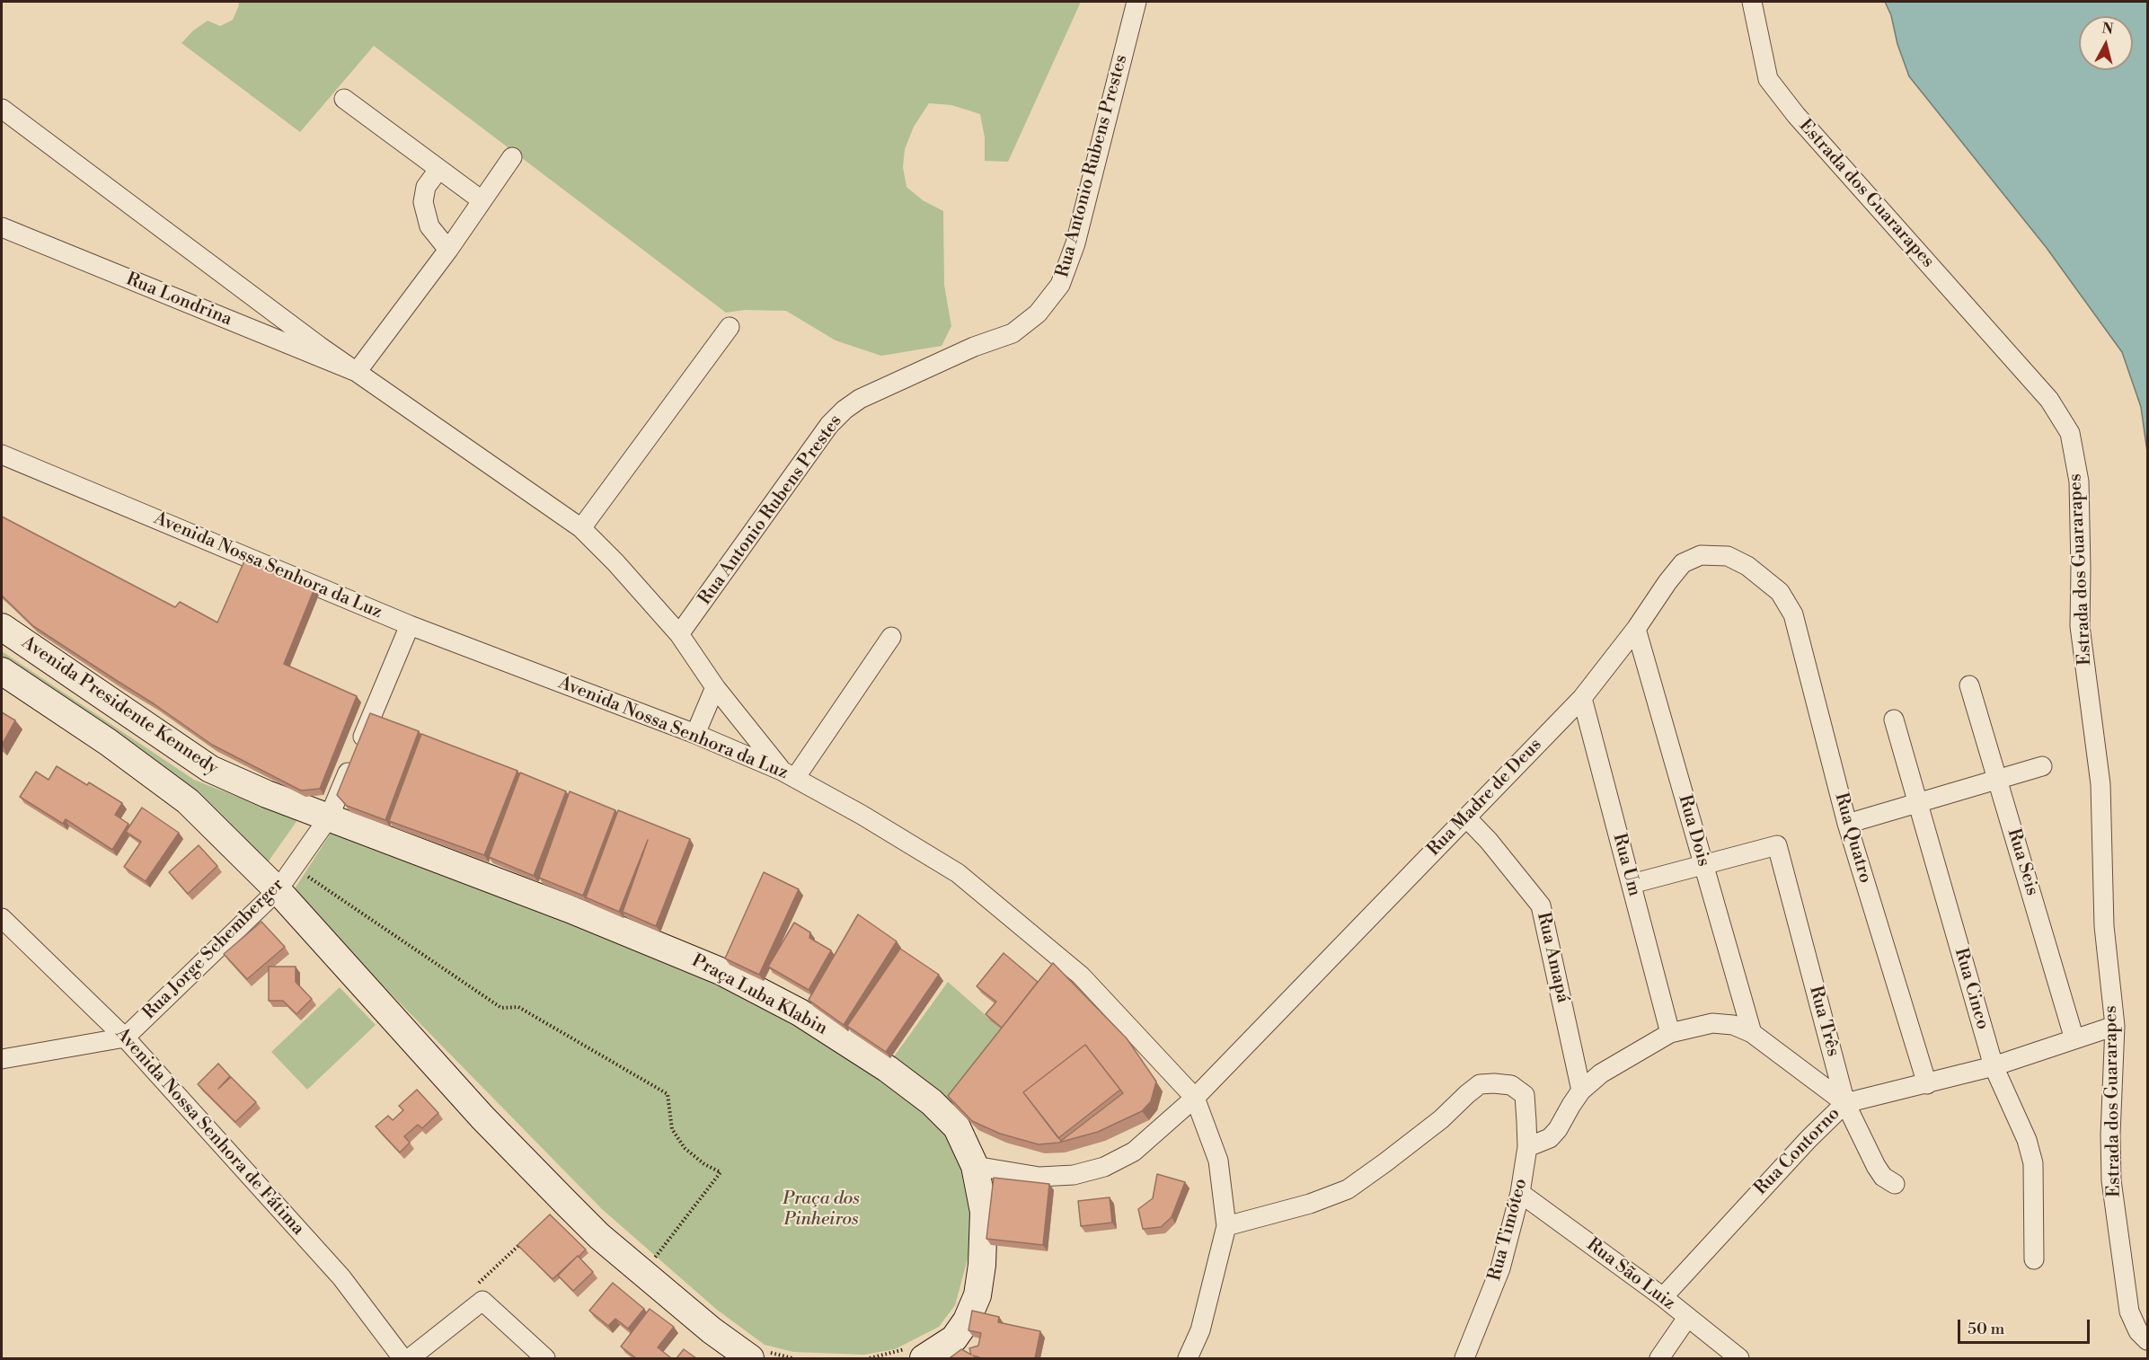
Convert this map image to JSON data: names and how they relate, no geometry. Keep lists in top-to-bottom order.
{
  "streets": {
    "main road": ["Avenida Presidente Kennedy", "Praça Luba Klabin"],
    "street": [
      "Rua Antonio Rubens Prestes",
      "Estrada dos Guararapes",
      "Rua Londrina",
      "Avenida Nossa Senhora da Luz",
      "Rua Madre de Deus",
      "Rua Dois",
      "Rua Quatro",
      "Rua Seis",
      "Rua Um",
      "Rua Jorge Schemberger",
      "Rua Amapá",
      "Rua Cinco",
      "Rua Três",
      "Avenida Nossa Senhora de Fátima",
      "Rua Contorno",
      "Rua Timóteo",
      "Rua São Luiz"
    ]
  },
  "crossings": [
    ["Avenida Nossa Senhora da Luz", "Rua Madre de Deus"],
    ["Avenida Nossa Senhora da Luz", "Rua Jorge Schemberger"],
    ["Avenida Nossa Senhora da Luz", "Rua Timóteo"],
    ["Avenida Presidente Kennedy", "Rua Jorge Schemberger"],
    ["Avenida Presidente Kennedy", "Praça Luba Klabin"],
    ["Rua Madre de Deus", "Rua Dois"],
    ["Rua Madre de Deus", "Rua Quatro"],
    ["Rua Madre de Deus", "Rua Um"],
    ["Rua Madre de Deus", "Rua Amapá"],
    ["Rua Madre de Deus", "Praça Luba Klabin"],
    ["Rua Dois", "Rua Três"],
    ["Rua Dois", "Rua Contorno"],
    ["Rua Um", "Rua Contorno"],
    ["Rua Jorge Schemberger", "Praça Luba Klabin"],
    ["Rua Jorge Schemberger", "Avenida Nossa Senhora de Fátima"],
    ["Rua Amapá", "Rua Contorno"],
    ["Rua Três", "Rua Contorno"],
    ["Rua Contorno", "Rua Timóteo"],
    ["Rua Contorno", "Rua São Luiz"],
    ["Rua Timóteo", "Rua São Luiz"]
  ],
  "parks": ["Praça dos Pinheiros"],
  "scale_bar": "50 m",
  "north": "top"
}
